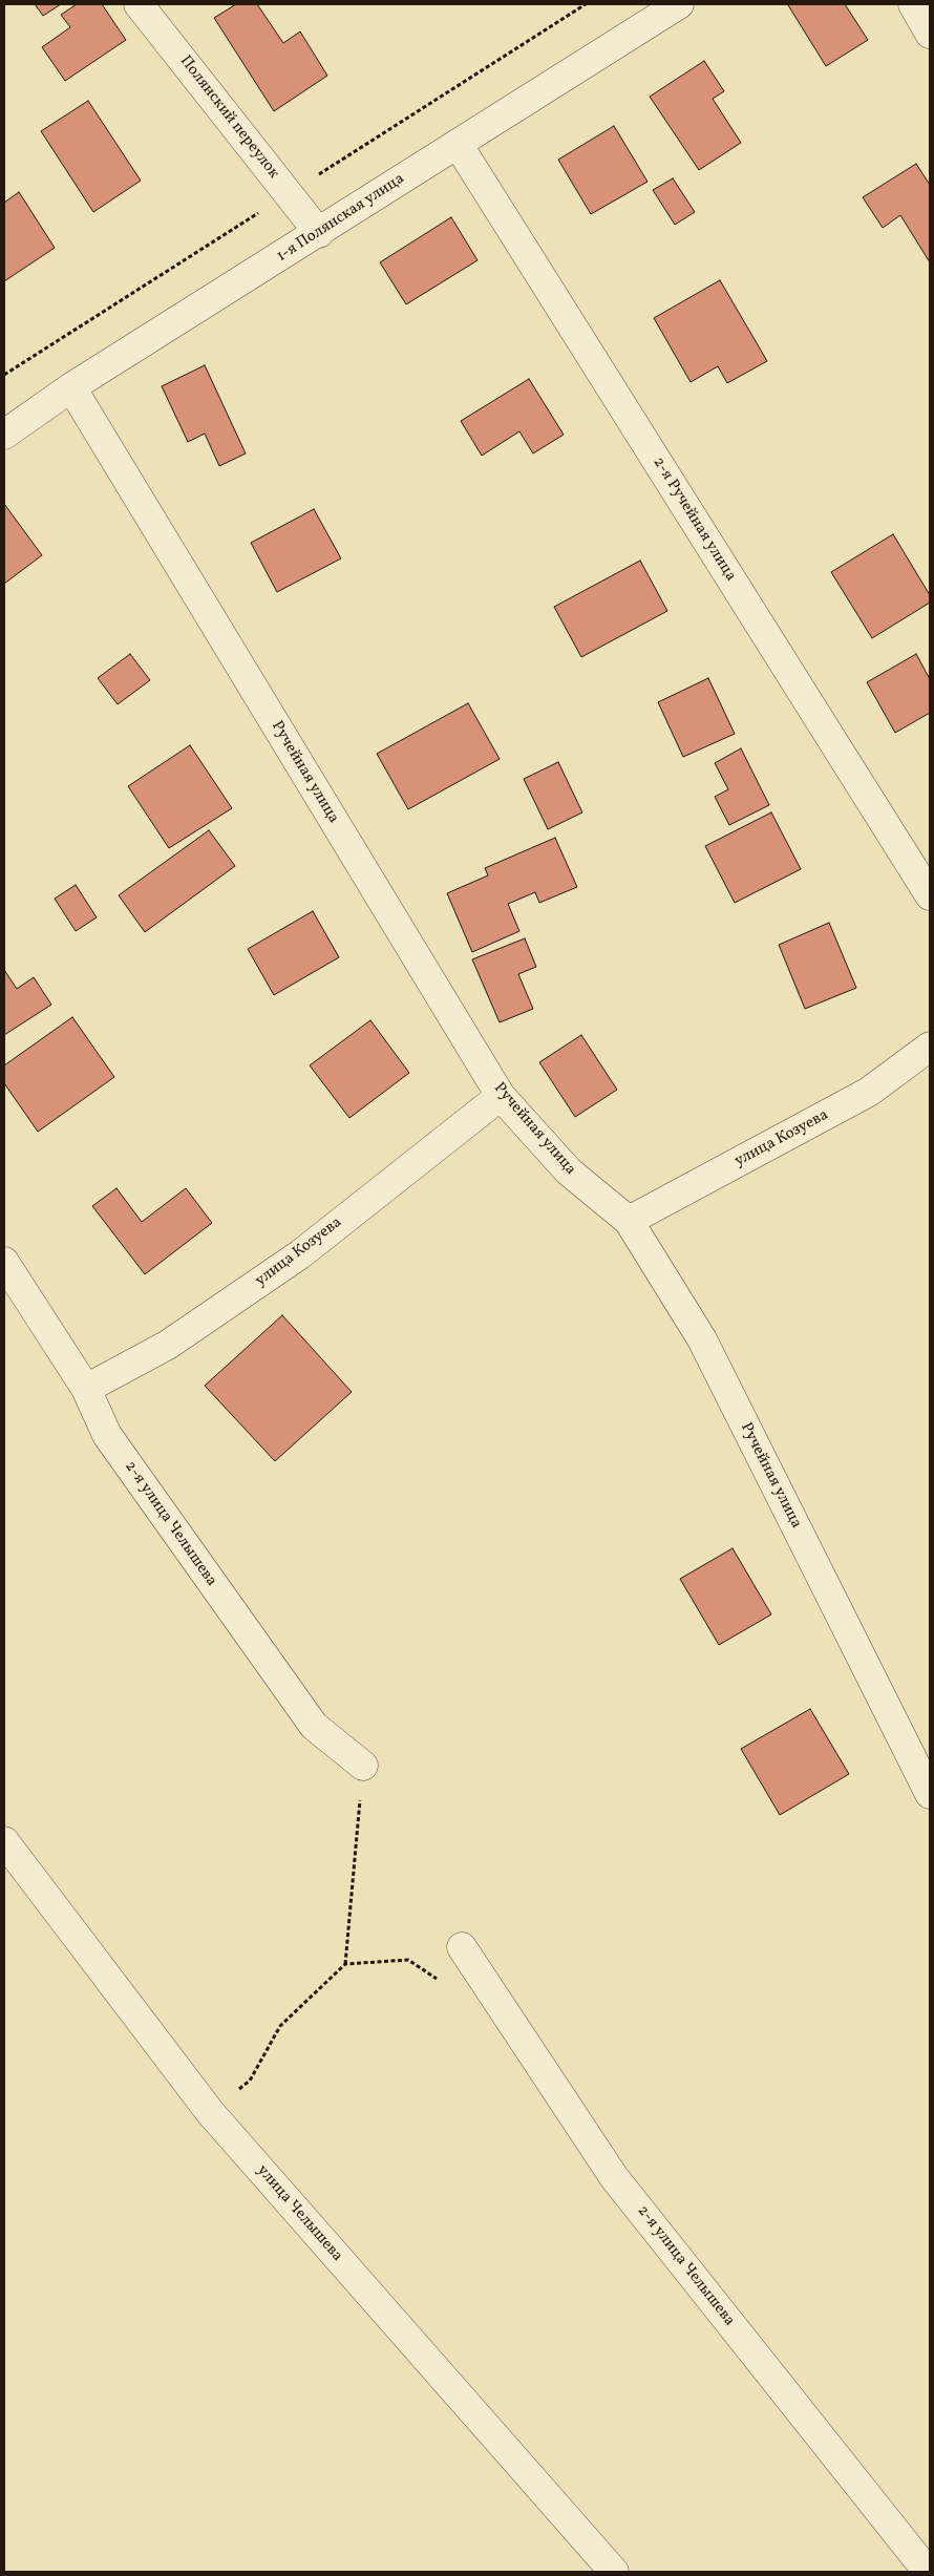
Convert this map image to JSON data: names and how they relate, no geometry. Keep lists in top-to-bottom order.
{
  "streets": {
    "street": [
      "Полянский переулок",
      "1-я Полянская улица",
      "2-я Ручейная улица",
      "Ручейная улица",
      "улица Козуева",
      "2-я улица Челышева",
      "улица Челышева"
    ]
  },
  "crossings": [
    ["Полянский переулок", "1-я Полянская улица"],
    ["1-я Полянская улица", "2-я Ручейная улица"],
    ["1-я Полянская улица", "Ручейная улица"],
    ["Ручейная улица", "улица Козуева"],
    ["улица Козуева", "2-я улица Челышева"]
  ]
}
